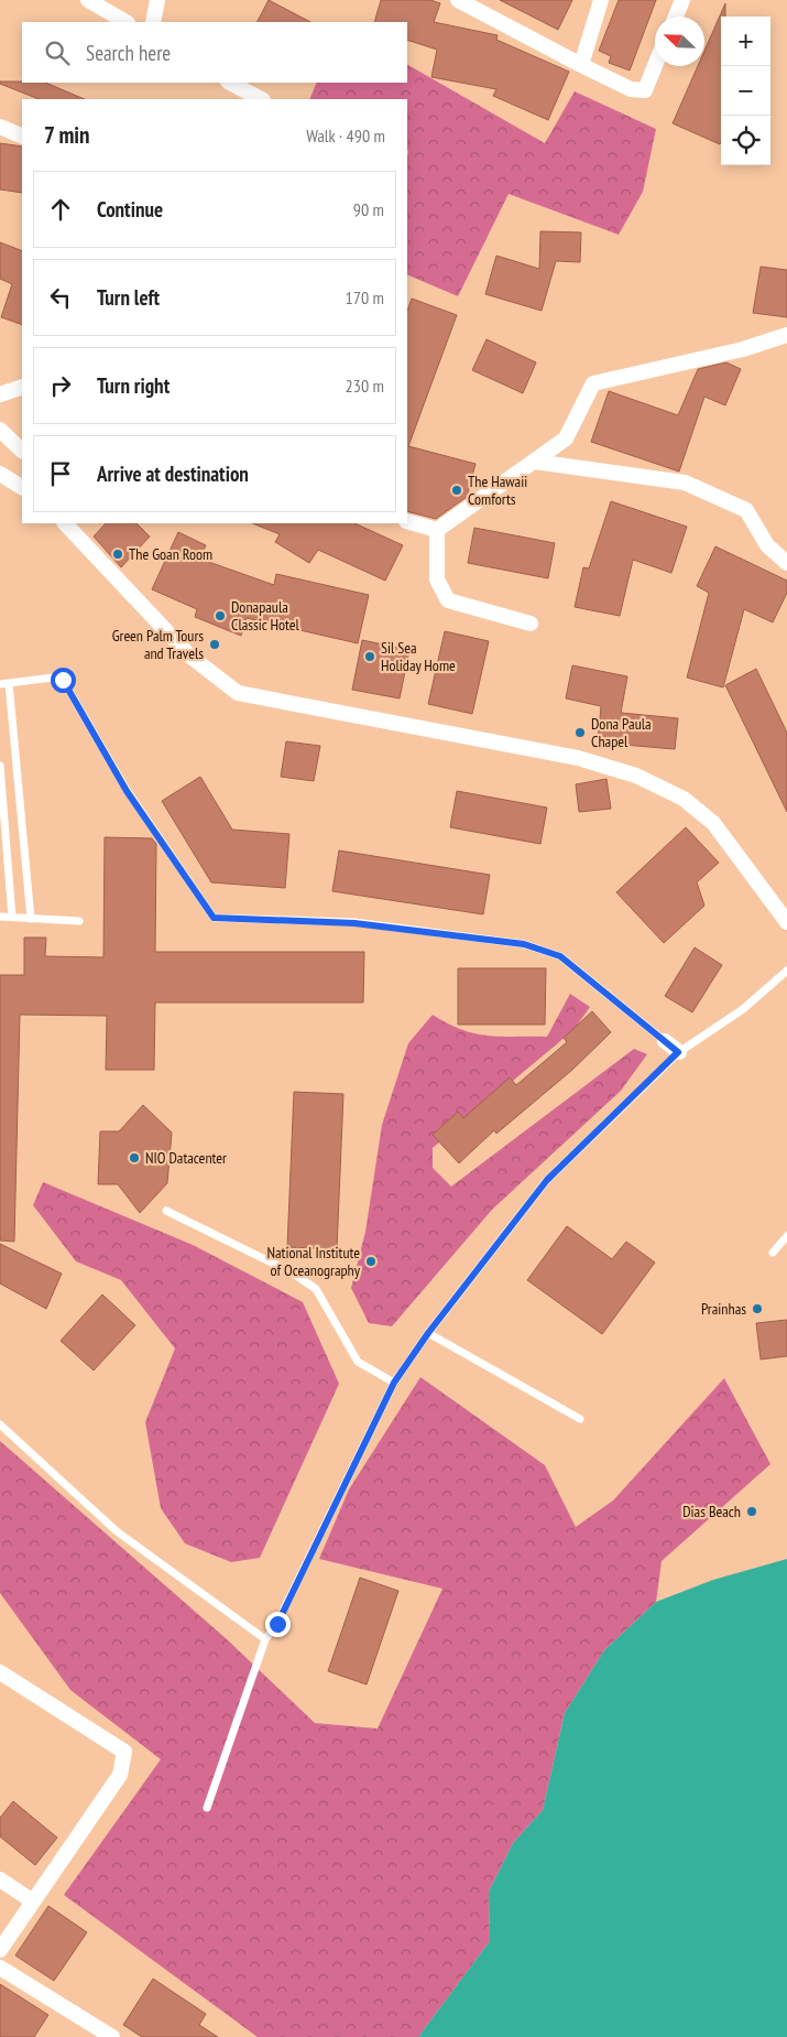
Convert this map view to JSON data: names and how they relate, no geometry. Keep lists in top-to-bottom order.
{
  "places": [
    "The Hawaii Comforts",
    "The Goan Room",
    "Donapaula Classic Hotel",
    "Green Palm Tours and Travels",
    "Sil Sea Holiday Home",
    "Dona Paula Chapel",
    "NIO Datacenter",
    "National Institute of Oceanography",
    "Prainhas",
    "Dias Beach"
  ],
  "north": "top left",
  "page": {
    "map_buttons": ["+", "−"],
    "search": "Search here",
    "heading": ["7 min", "Walk · 490 m"],
    "list": [
      ["Continue", "90 m"],
      ["Turn left", "170 m"],
      ["Turn right", "230 m"],
      "Arrive at destination"
    ]
  }
}
